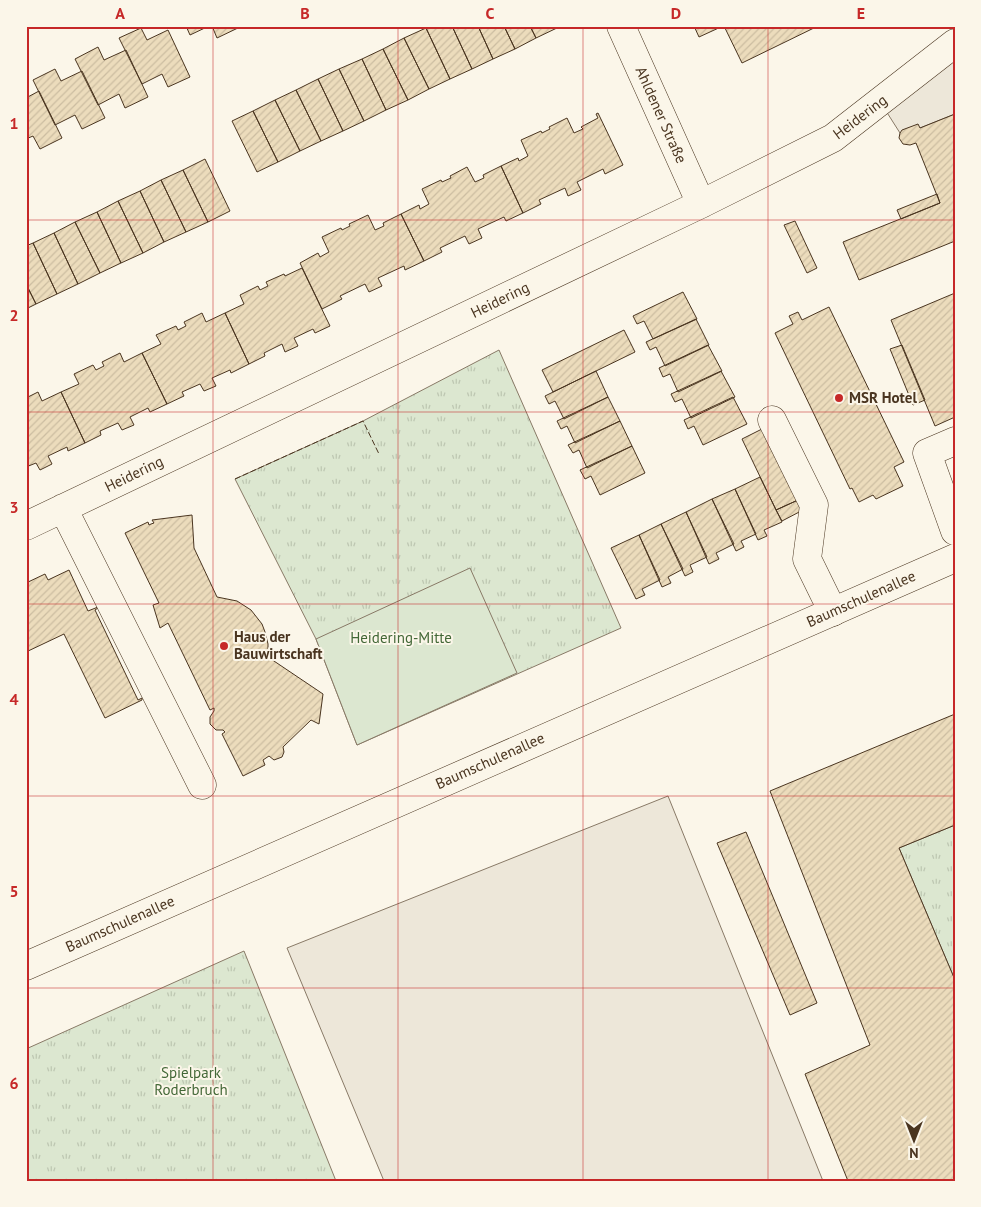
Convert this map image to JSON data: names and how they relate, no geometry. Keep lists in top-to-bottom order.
{
  "streets": {
    "street": ["Ahldener Straße", "Heidering", "Baumschulenallee"]
  },
  "crossings": [
    ["Ahldener Straße", "Heidering"]
  ],
  "parks": ["Heidering-Mitte", "Spielpark Roderbruch"],
  "places": ["MSR Hotel", "Haus der Bauwirtschaft"],
  "north": "bottom",
  "grid": {
    "columns": [
      "A",
      "B",
      "C",
      "D",
      "E"
    ],
    "rows": [
      "1",
      "2",
      "3",
      "4",
      "5",
      "6"
    ]
  }
}
